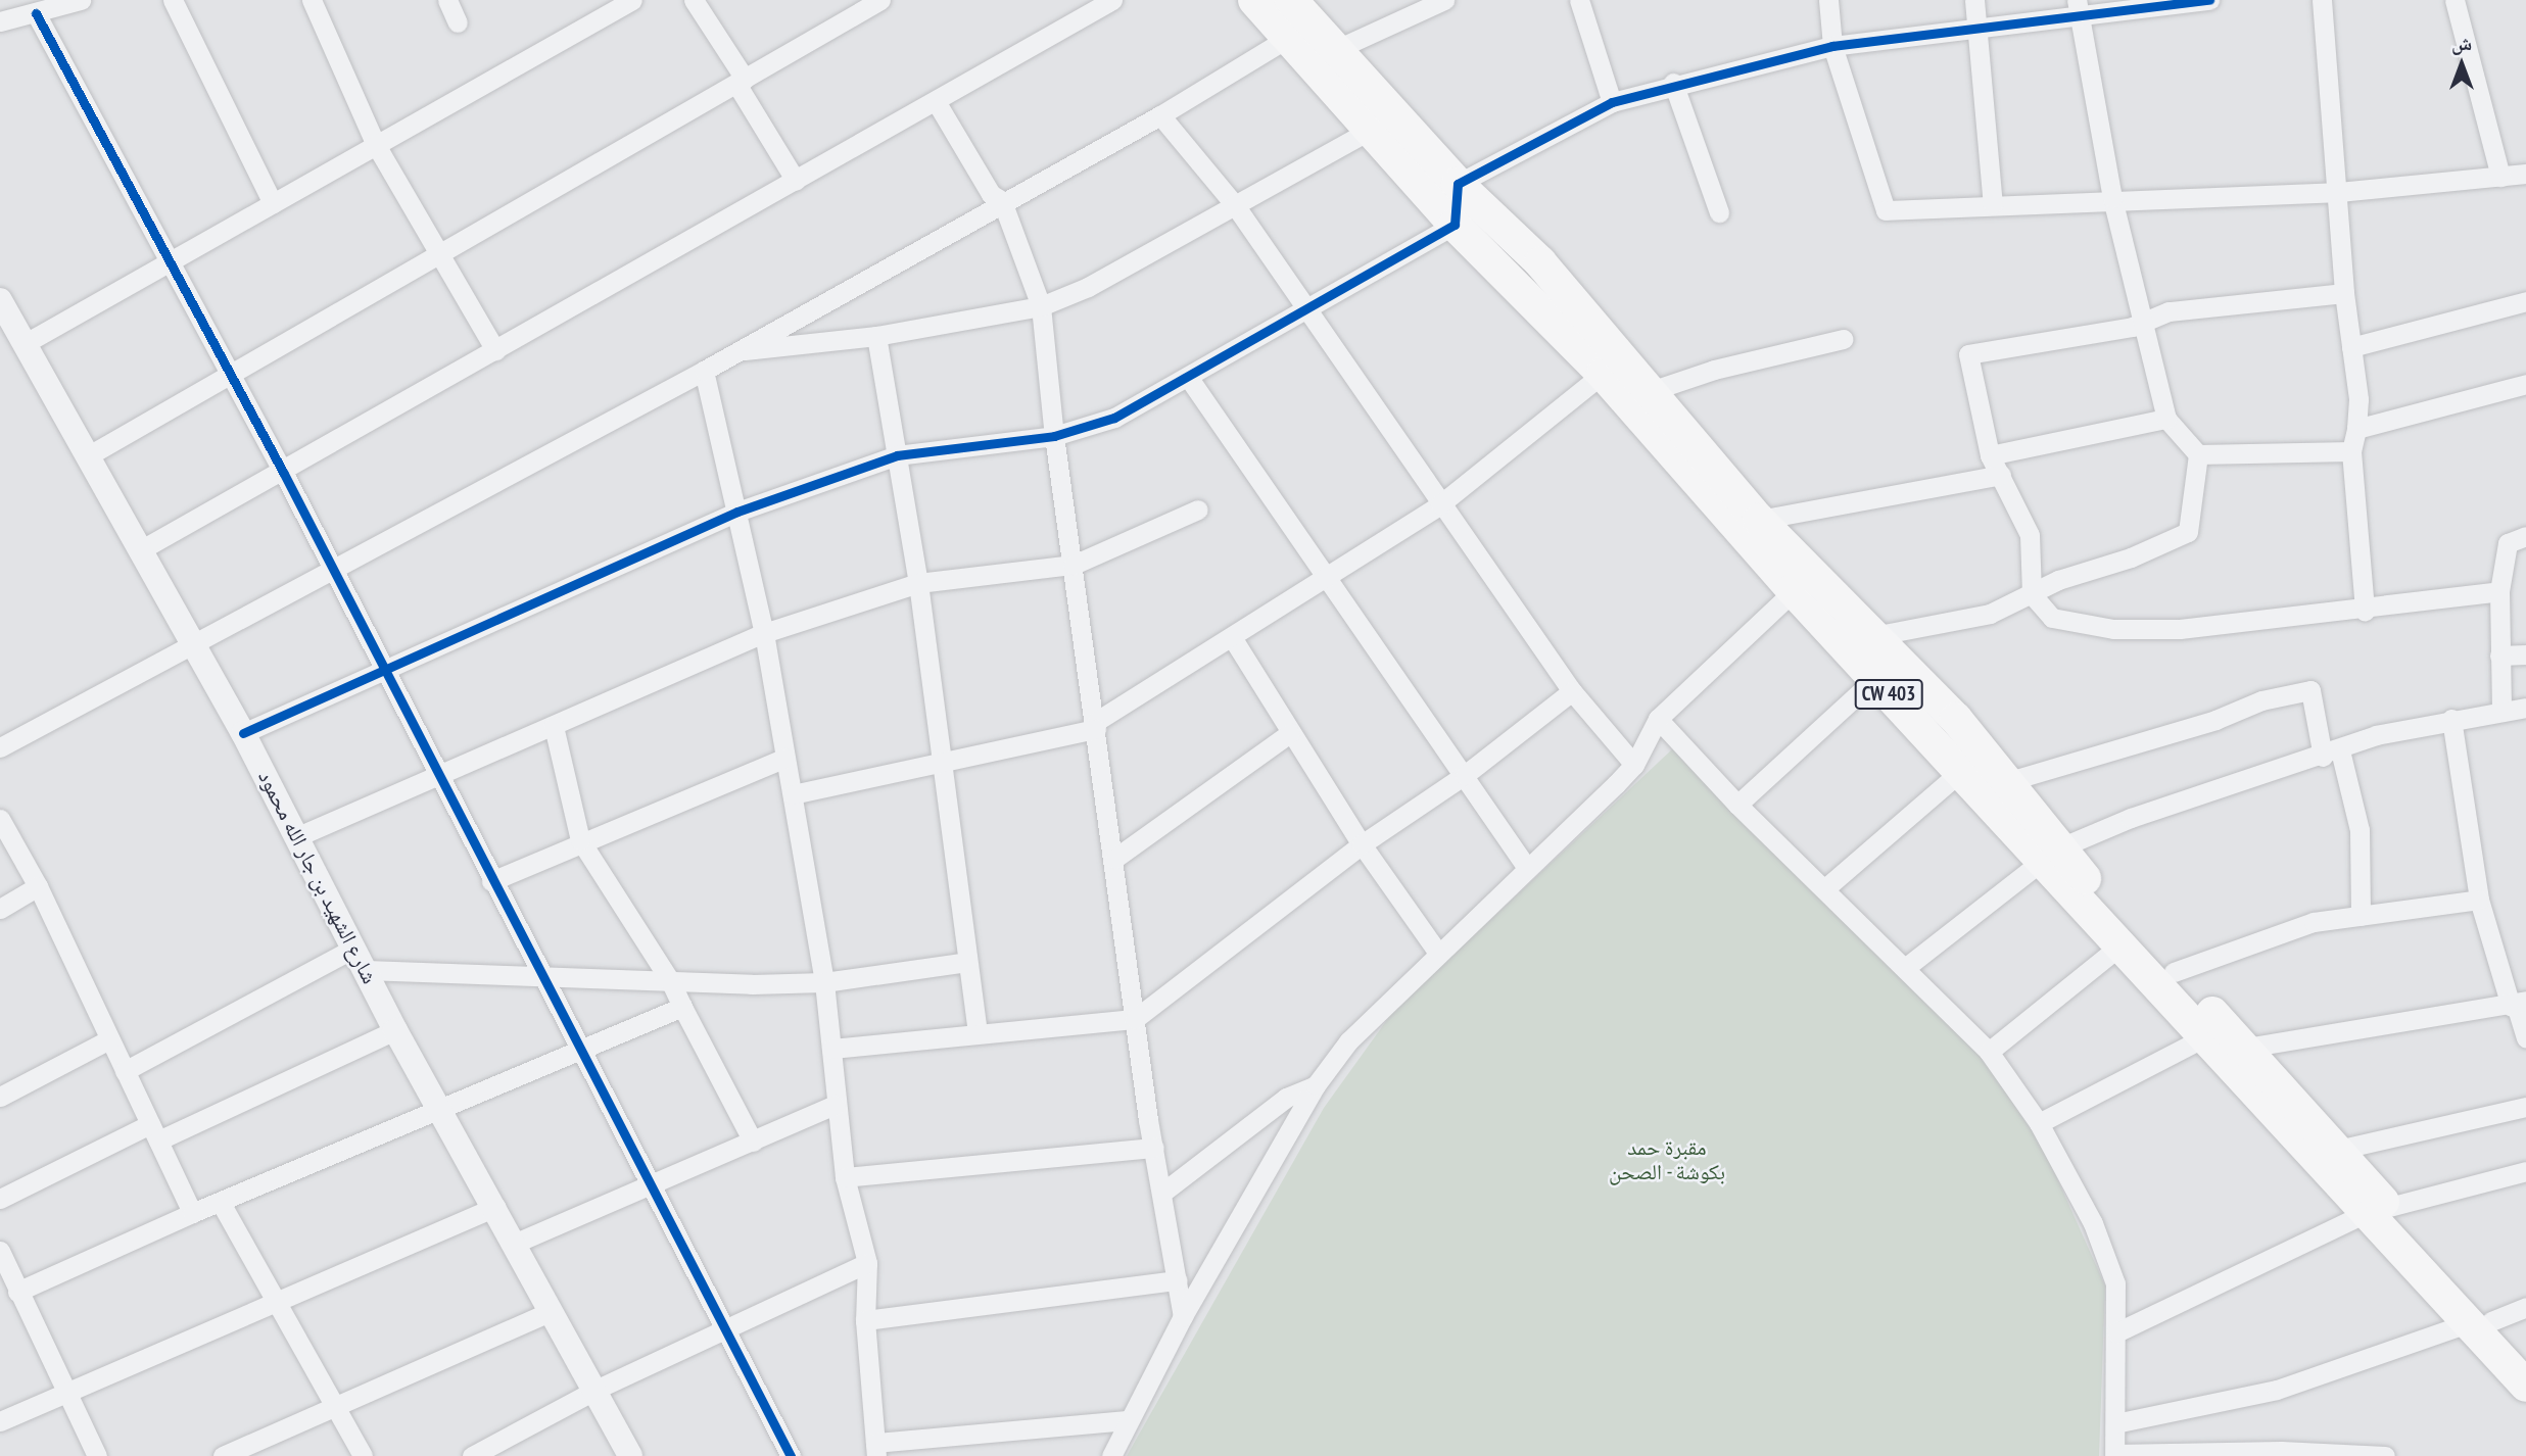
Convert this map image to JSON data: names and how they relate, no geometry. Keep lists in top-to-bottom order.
{
  "streets": {
    "main road": ["CW 403"],
    "street": ["شارع الشهيد بن جار الله محمود"]
  },
  "parks": ["مقبرة حمد بكوشة - الصحن"],
  "north": "top"
}
